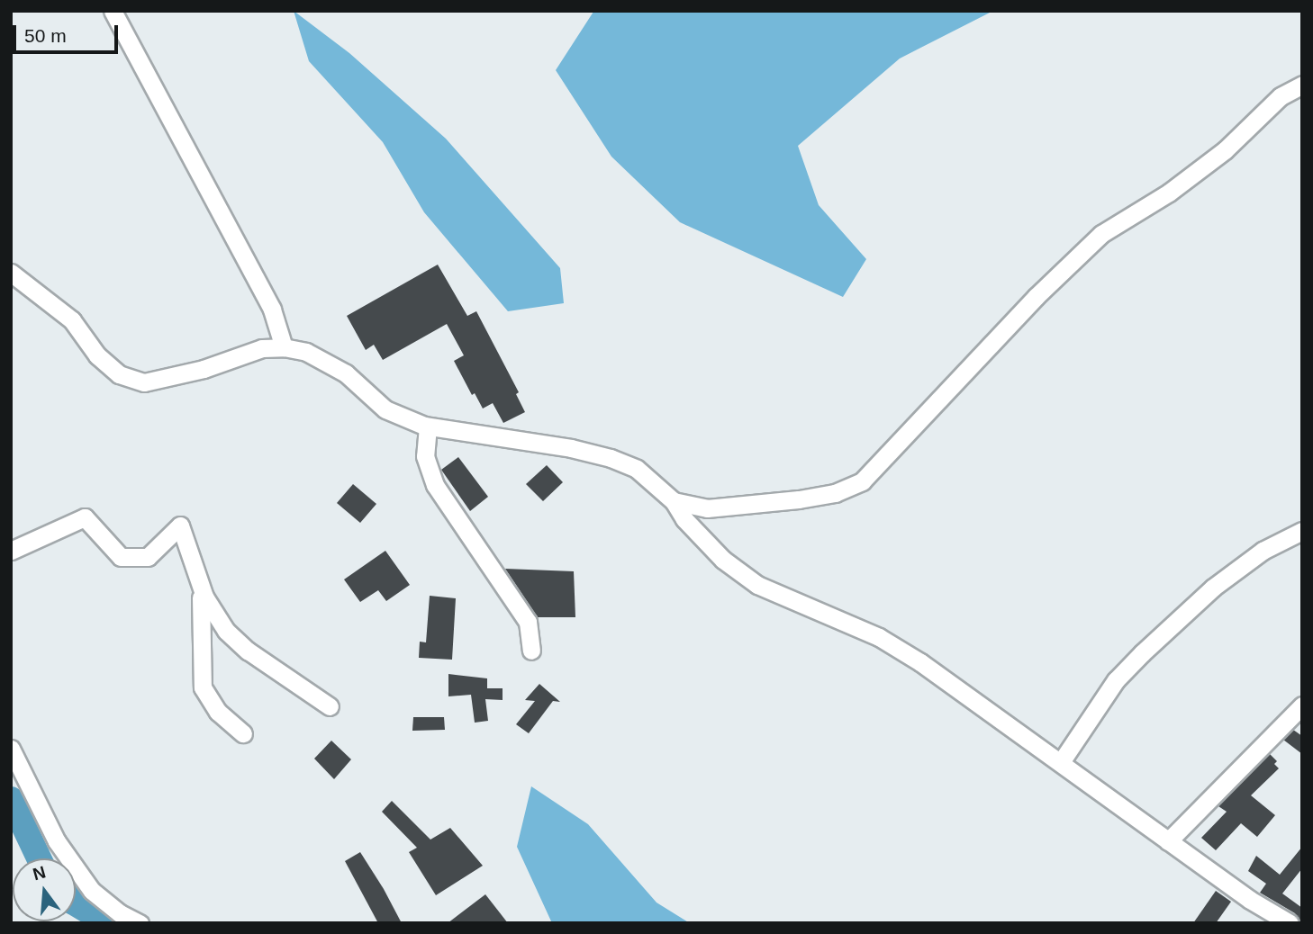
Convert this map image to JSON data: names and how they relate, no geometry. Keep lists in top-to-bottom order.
{
  "scale_bar": "50 m",
  "north": "top"
}
